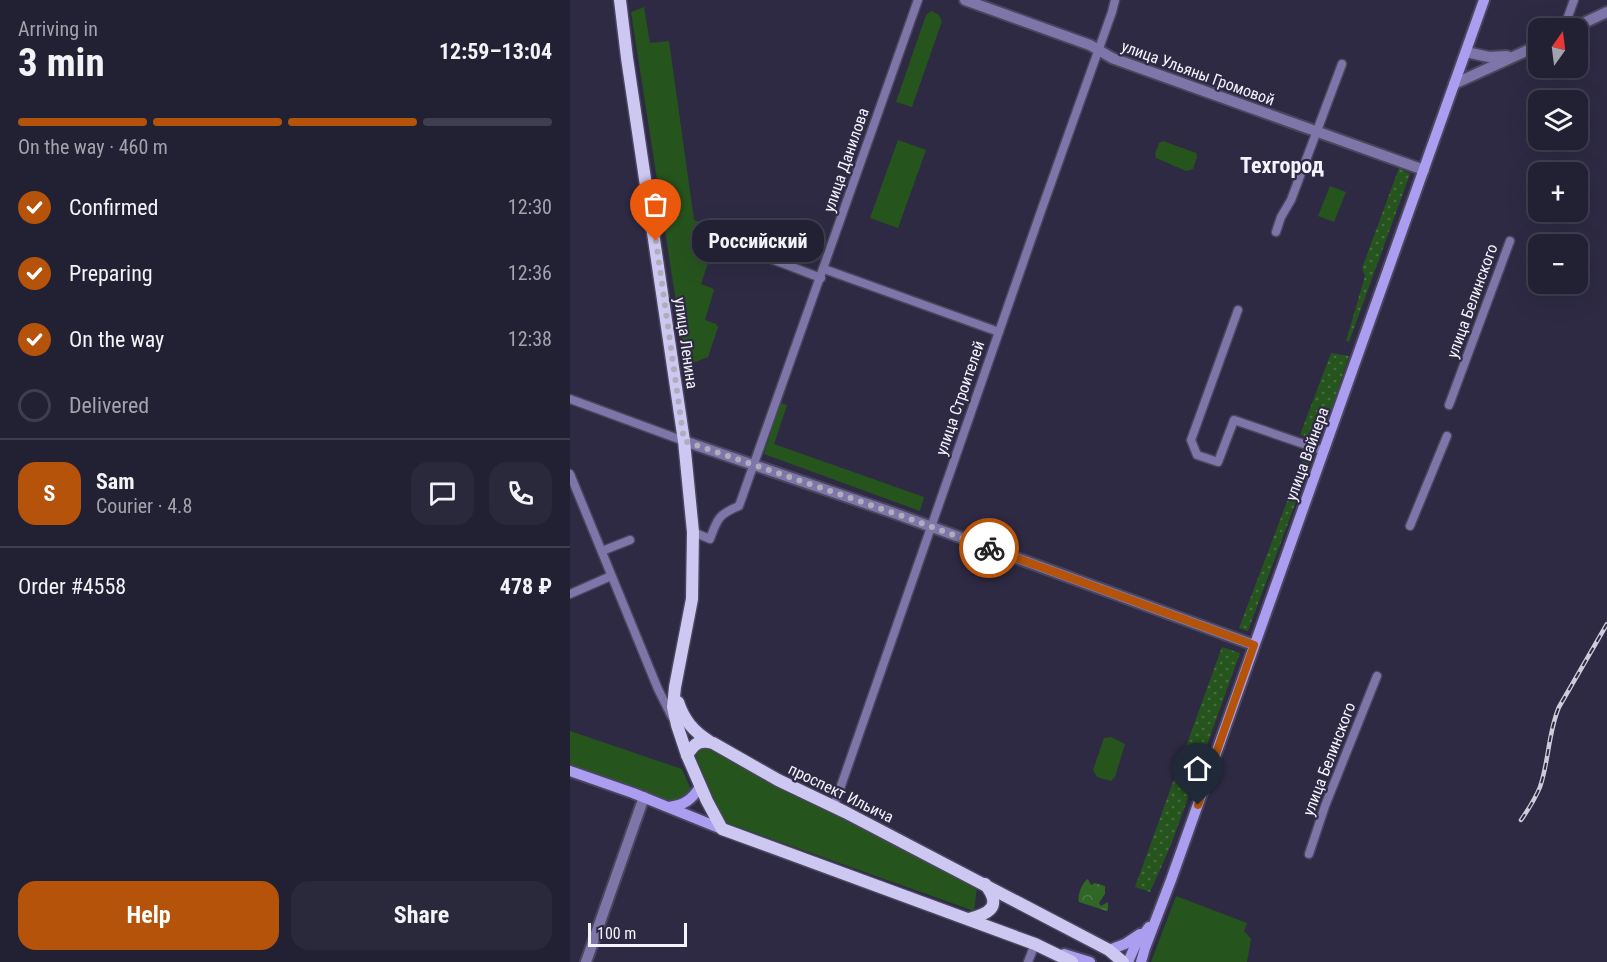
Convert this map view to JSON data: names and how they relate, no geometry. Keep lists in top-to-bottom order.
{
  "streets": {
    "main road": ["улица Ленина", "улица Вайнера", "проспект Ильича"],
    "street": [
      "улица Ульяны Громовой",
      "улица Данилова",
      "улица Белинского",
      "улица Строителей"
    ]
  },
  "crossings": [
    ["улица Ульяны Громовой", "улица Строителей"],
    ["улица Ульяны Громовой", "улица Вайнера"],
    ["улица Данилова", "улица Ленина"],
    ["улица Строителей", "проспект Ильича"],
    ["улица Вайнера", "проспект Ильича"]
  ],
  "districts": ["Техгород"],
  "places": ["Российский"],
  "scale_bar": "100 m",
  "north": "top",
  "page": {
    "heading": ["3 min", "Arriving in", "12:59–13:04"],
    "panel": [
      "Sam",
      "Courier · 4.8",
      "Order #4558",
      "478 ₽"
    ],
    "map_buttons": ["+", "−"],
    "bar": "On the way · 460 m",
    "list": [
      ["Confirmed", "12:30"],
      ["Preparing", "12:36"],
      ["On the way", "12:38"],
      "Delivered"
    ],
    "bubble": "Российский",
    "round": "S",
    "buttons": ["Help", "Share"],
    "scale": "100 m"
  }
}
